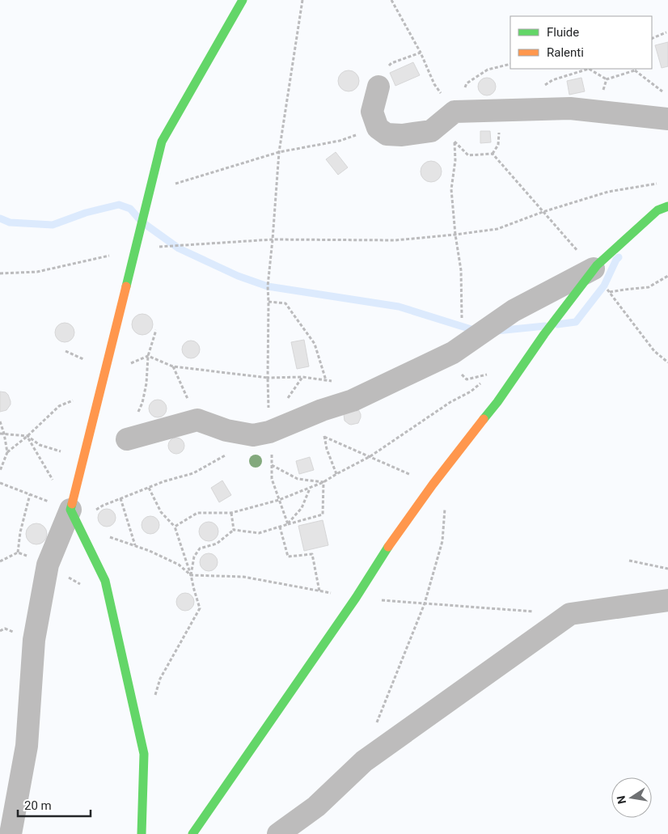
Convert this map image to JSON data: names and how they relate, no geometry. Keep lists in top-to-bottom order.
{
  "legend": ["Fluide", "Ralenti"],
  "scale_bar": "20 m",
  "north": "left"
}
